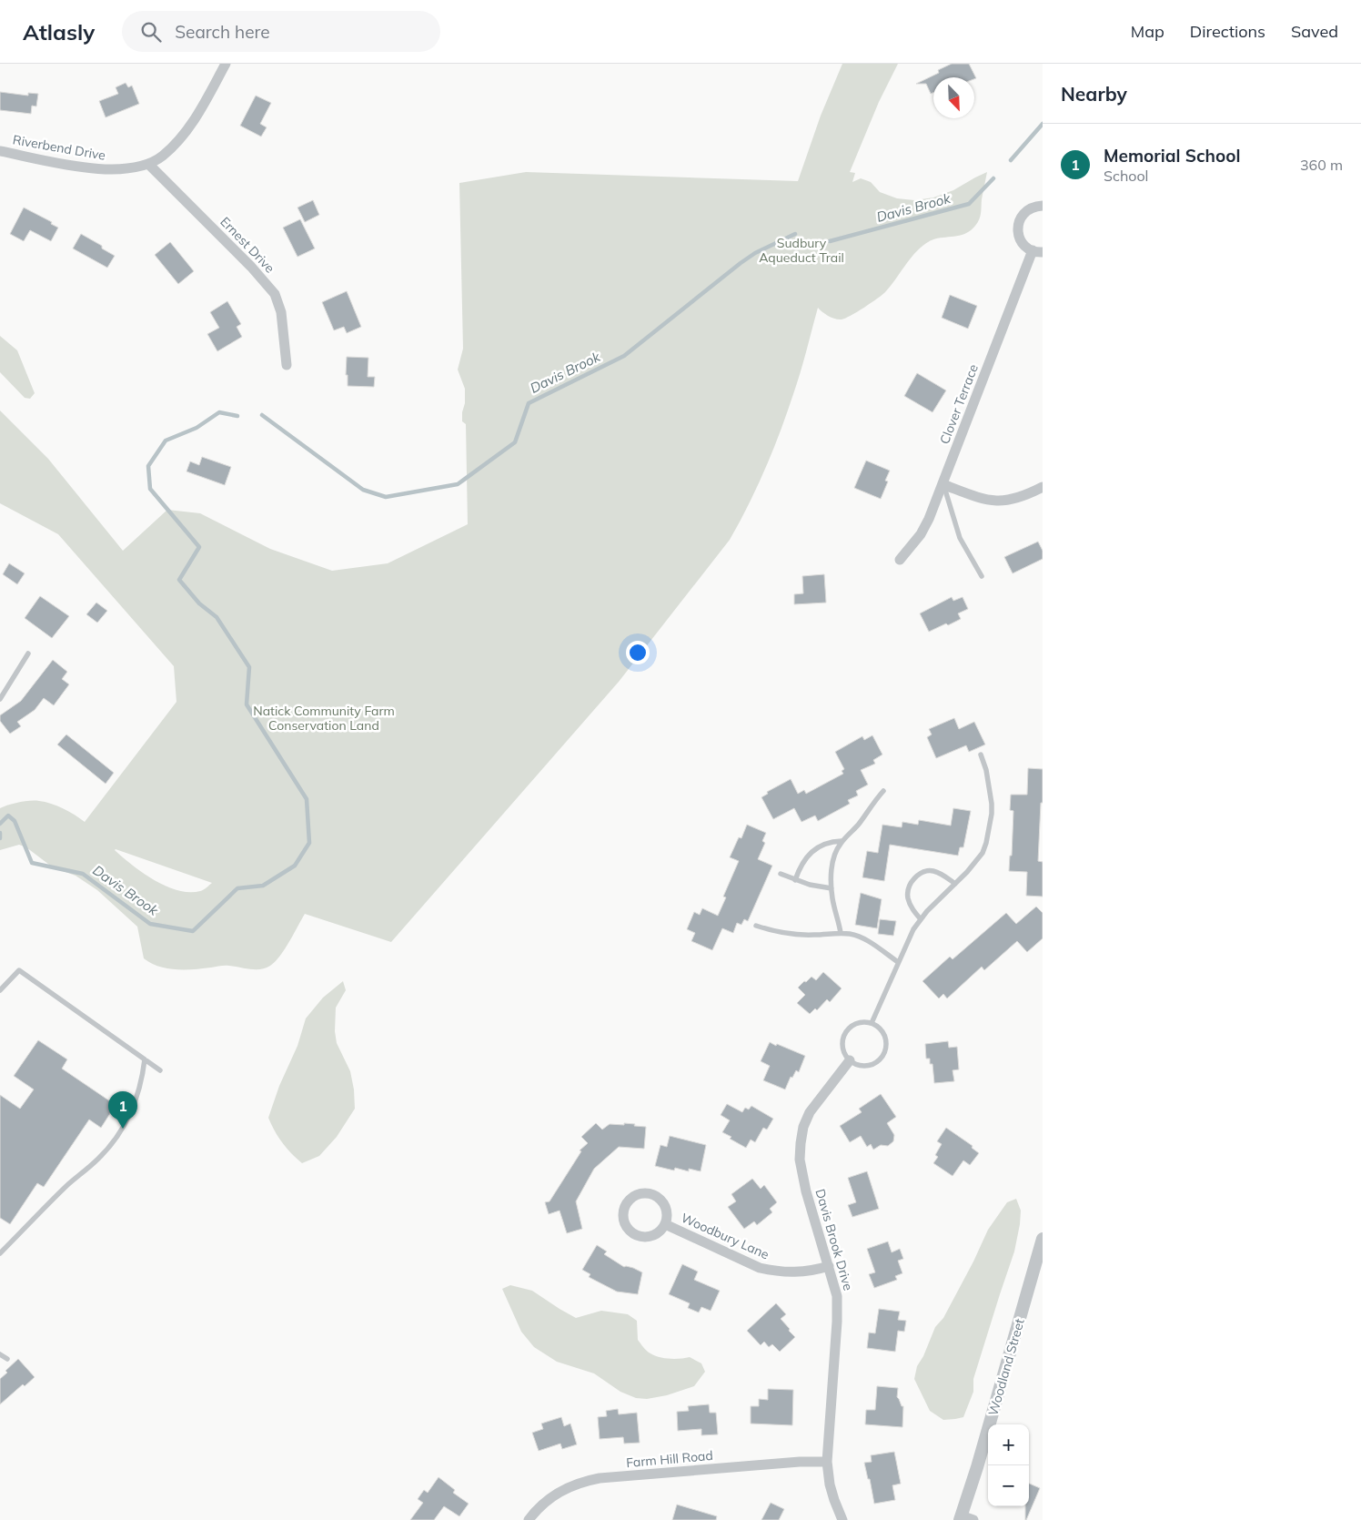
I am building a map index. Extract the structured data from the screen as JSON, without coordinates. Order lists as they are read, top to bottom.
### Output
{
  "streets": {
    "street": [
      "Riverbend Drive",
      "Ernest Drive",
      "Clover Terrace",
      "Woodbury Lane",
      "Davis Brook Drive",
      "Woodland Street",
      "Farm Hill Road"
    ]
  },
  "crossings": [
    ["Riverbend Drive", "Ernest Drive"],
    ["Woodbury Lane", "Davis Brook Drive"],
    ["Davis Brook Drive", "Farm Hill Road"]
  ],
  "water": ["Davis Brook"],
  "parks": ["Sudbury Aqueduct Trail", "Natick Community Farm Conservation Land"],
  "north": "bottom right",
  "page": {
    "header": "Atlasly",
    "search": "Search here",
    "nav": ["Map", "Directions", "Saved"],
    "heading": "Nearby",
    "list": [
      {
        "mark": "1",
        "name": "Memorial School",
        "note": "School",
        "value": "360 m"
      }
    ],
    "pins": "1",
    "map_buttons": ["+", "−"]
  }
}
